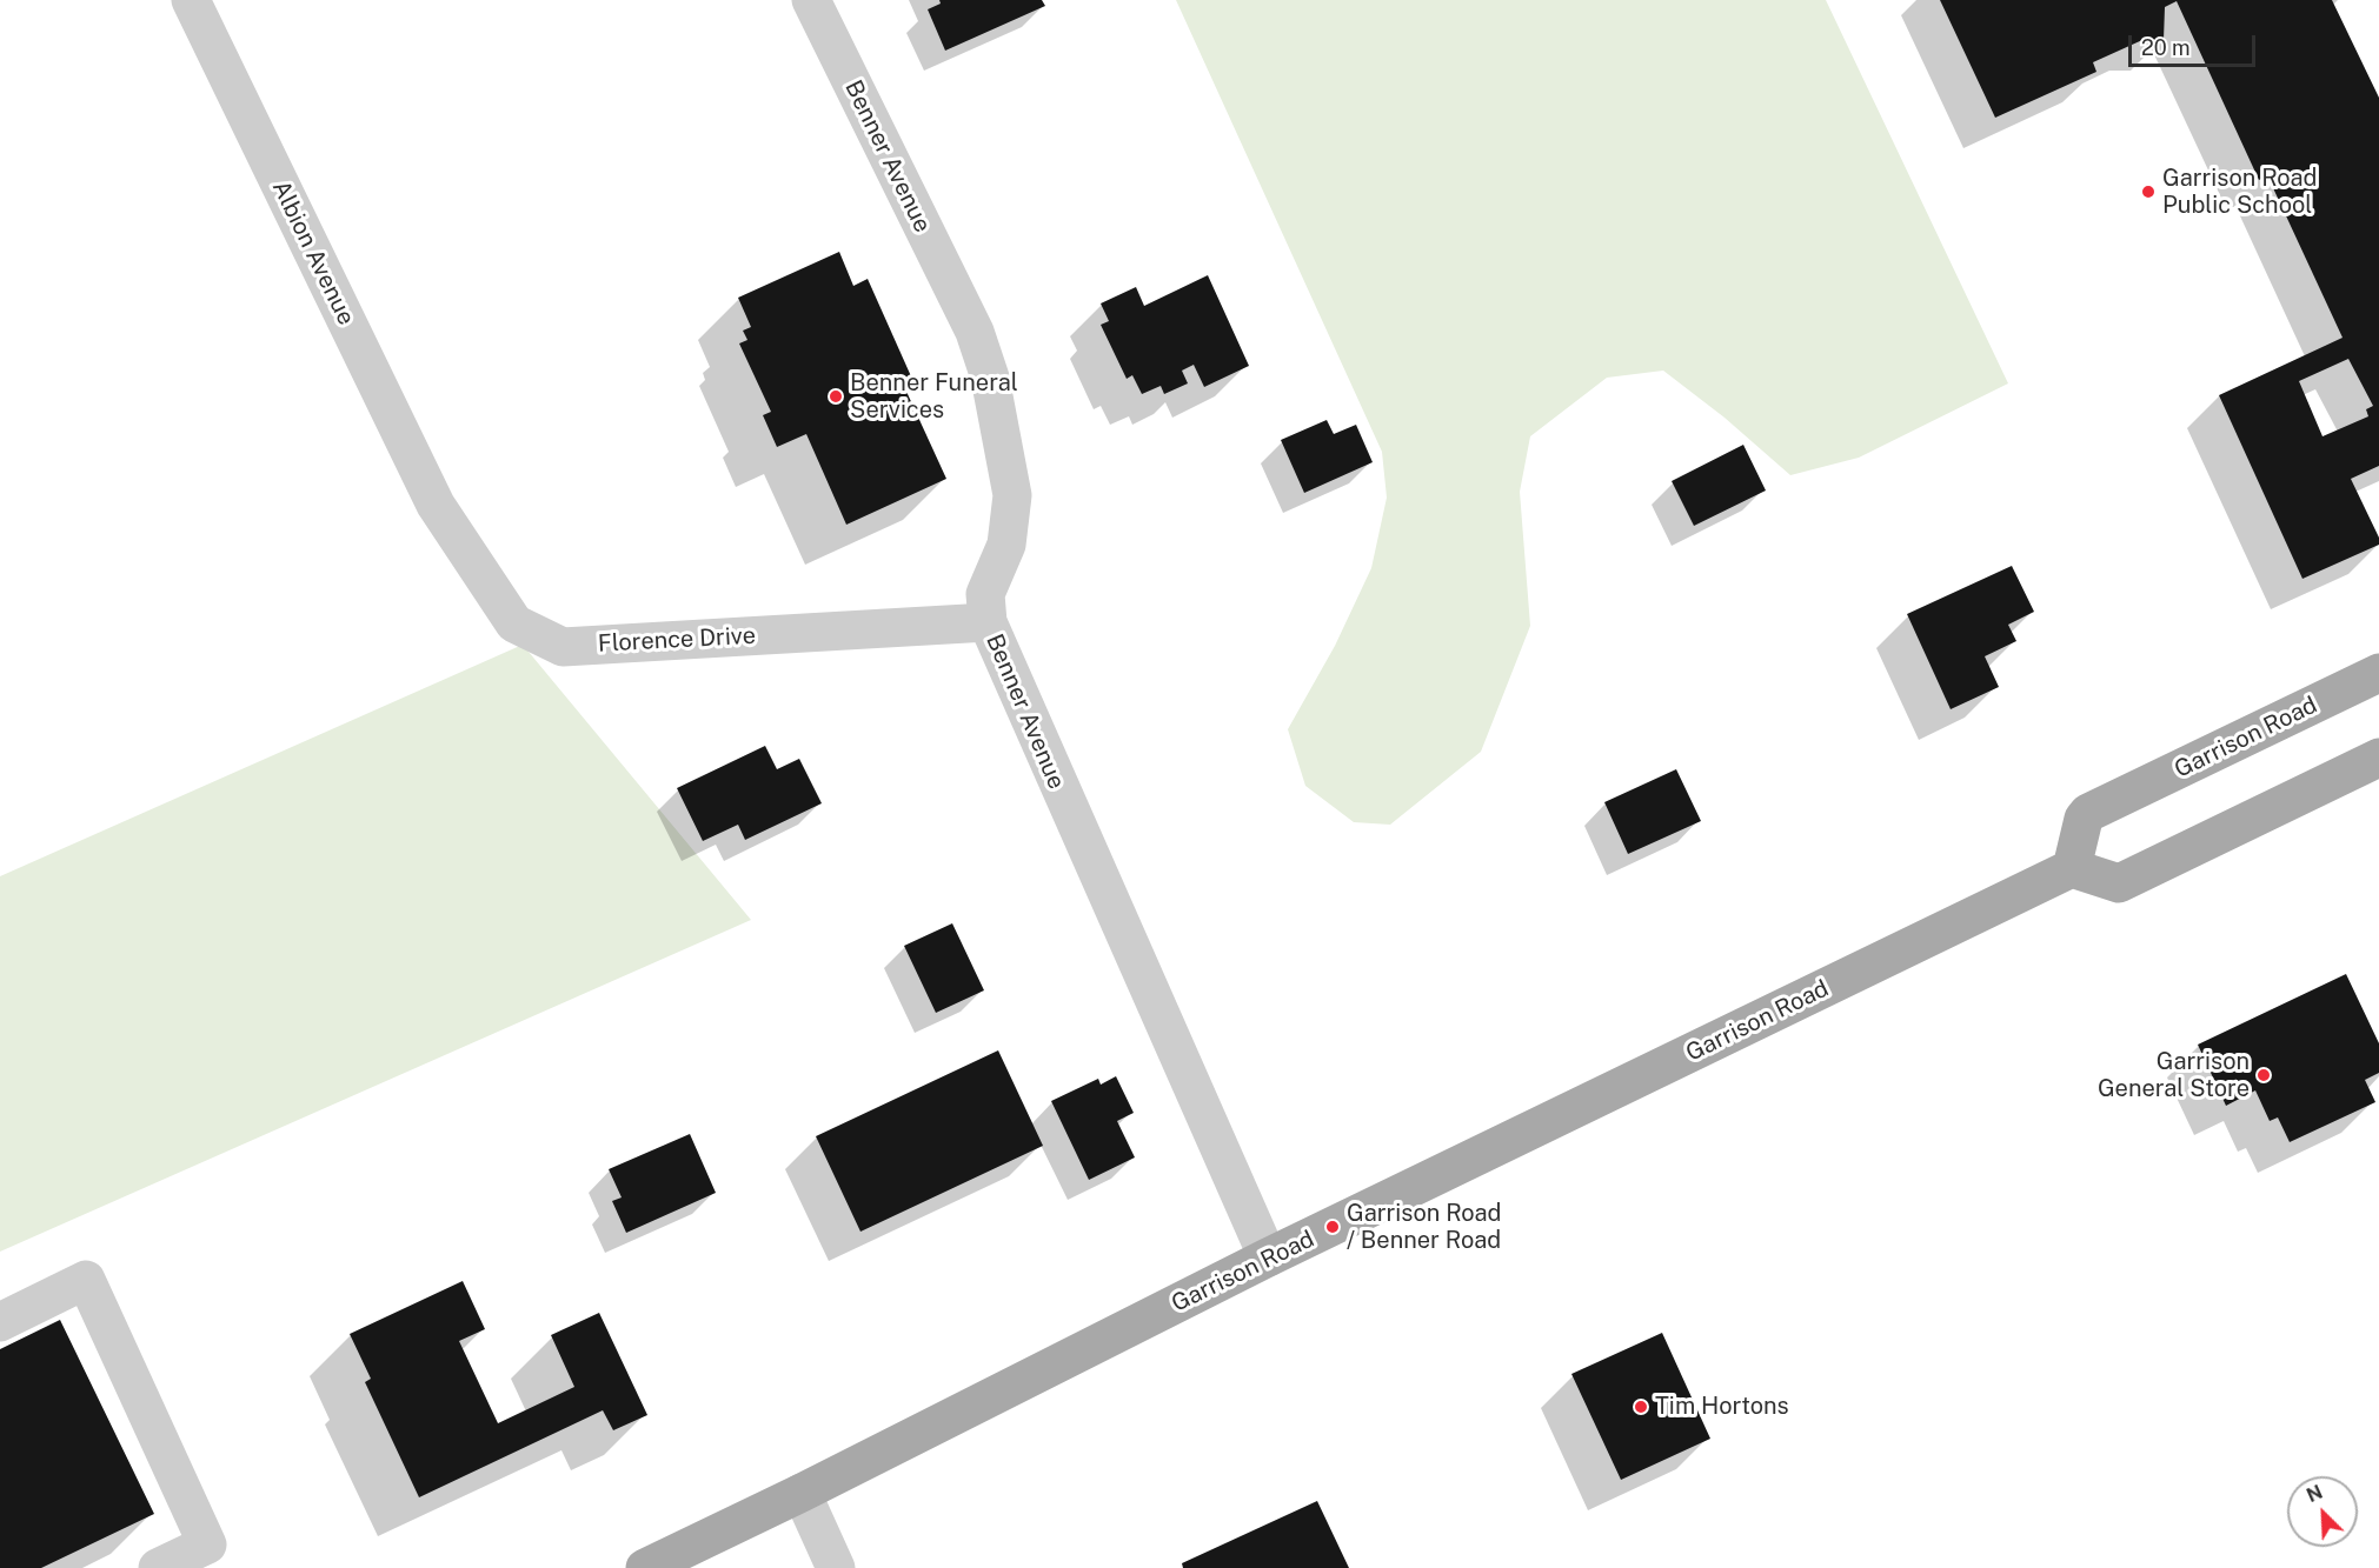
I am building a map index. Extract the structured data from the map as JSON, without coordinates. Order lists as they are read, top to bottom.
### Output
{
  "streets": {
    "main road": ["Garrison Road"],
    "street": ["Benner Avenue", "Albion Avenue", "Florence Drive"]
  },
  "crossings": [
    ["Benner Avenue", "Florence Drive"],
    ["Benner Avenue", "Garrison Road"],
    ["Albion Avenue", "Florence Drive"]
  ],
  "places": [
    "Garrison Road Public School",
    "Benner Funeral Services",
    "Garrison General Store",
    "Garrison Road / Benner Road",
    "Tim Hortons"
  ],
  "scale_bar": "20 m",
  "north": "top left"
}
